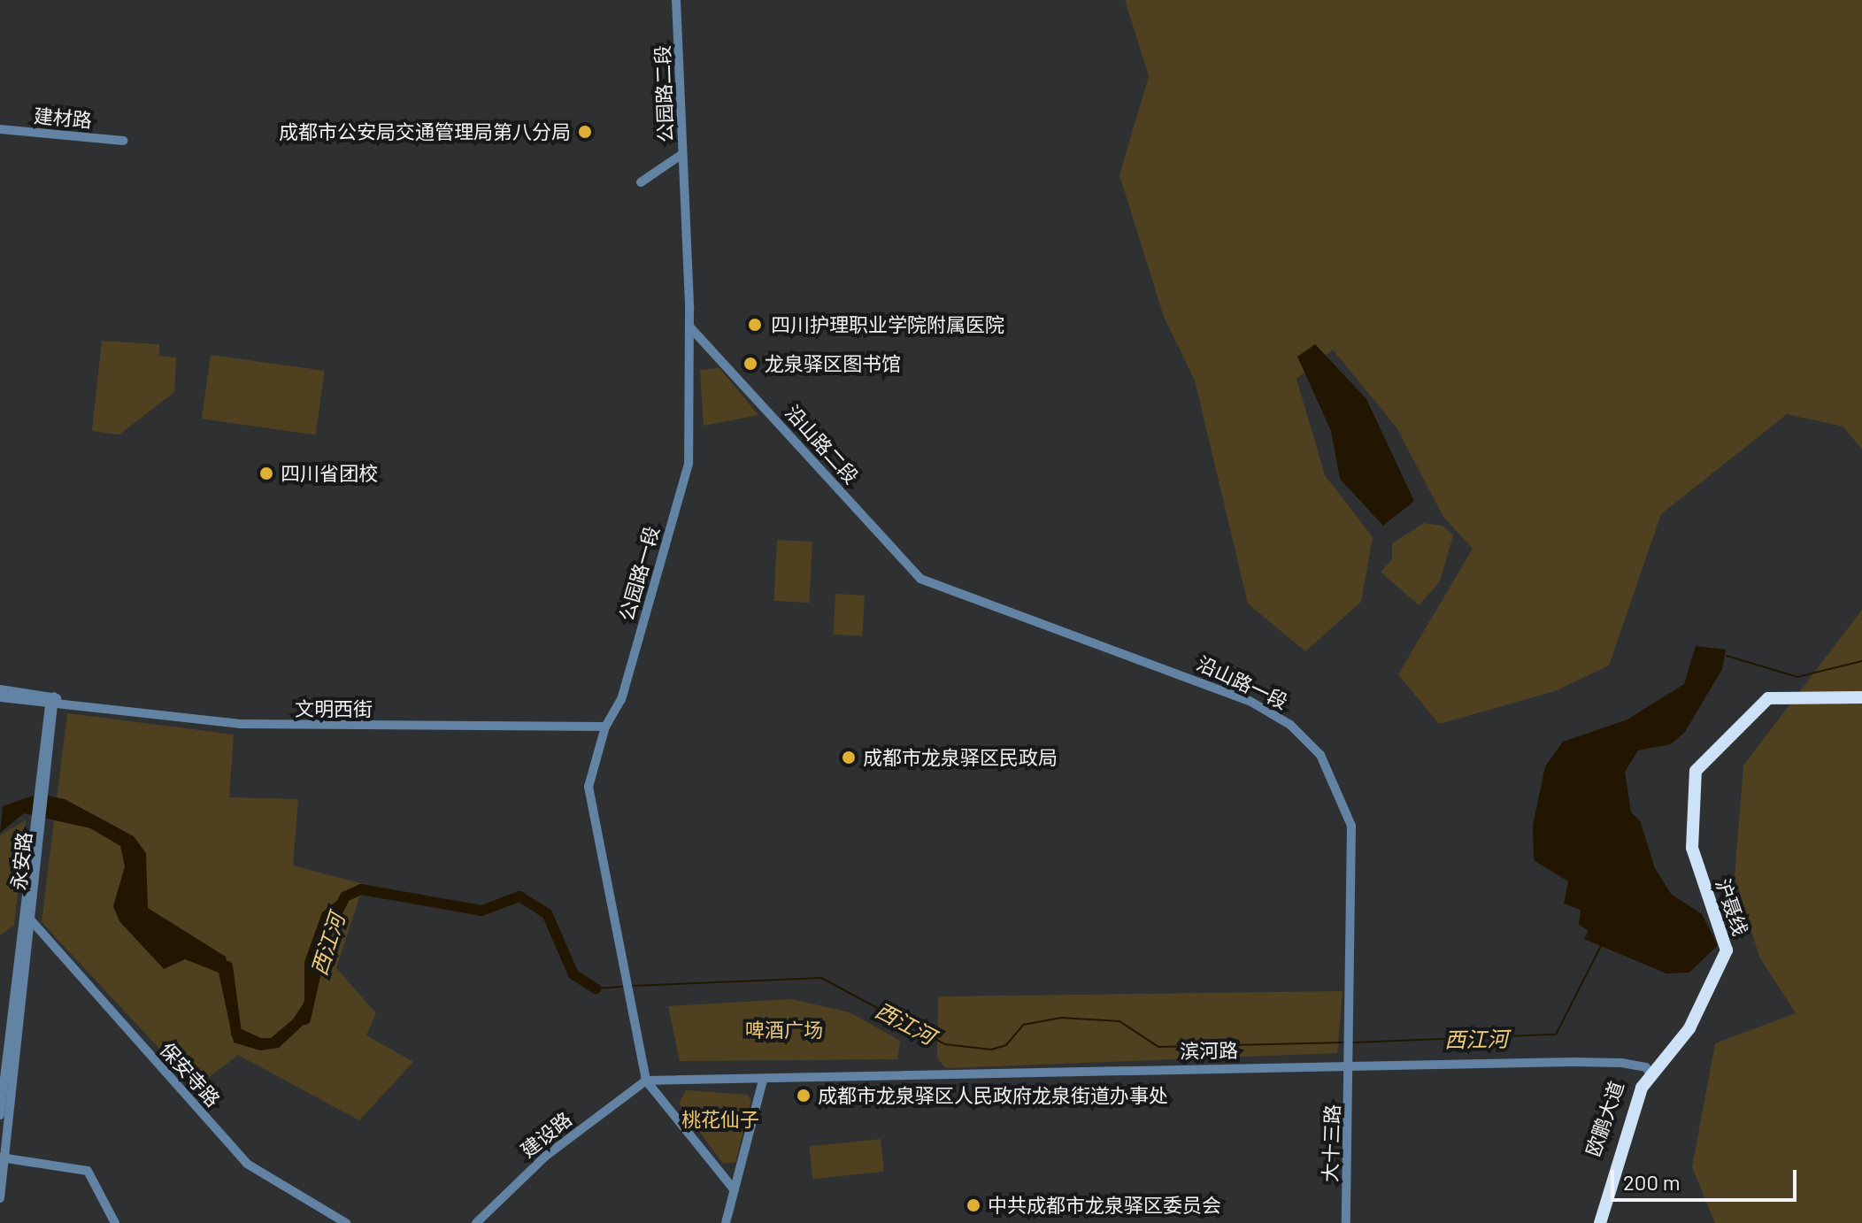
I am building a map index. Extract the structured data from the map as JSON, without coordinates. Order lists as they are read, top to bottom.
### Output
{
  "streets": {
    "highway": ["沪聂线", "欧鹏大道"],
    "street": [
      "公园路二段",
      "建材路",
      "沿山路二段",
      "公园路一段",
      "沿山路一段",
      "文明西街",
      "永安路",
      "滨河路",
      "保安寺路",
      "建设路",
      "大十三路"
    ]
  },
  "crossings": [
    ["公园路二段", "公园路一段"],
    ["沿山路二段", "公园路一段"],
    ["沿山路二段", "沿山路一段"],
    ["公园路一段", "文明西街"],
    ["公园路一段", "滨河路"],
    ["公园路一段", "建设路"],
    ["沿山路一段", "滨河路"],
    ["沿山路一段", "大十三路"],
    ["文明西街", "永安路"],
    ["永安路", "保安寺路"],
    ["沪聂线", "滨河路"],
    ["沪聂线", "欧鹏大道"],
    ["滨河路", "欧鹏大道"],
    ["滨河路", "建设路"],
    ["滨河路", "大十三路"]
  ],
  "water": ["西江河"],
  "parks": ["啤酒广场", "桃花仙子"],
  "places": [
    "成都市公安局交通管理局第八分局",
    "四川护理职业学院附属医院",
    "龙泉驿区图书馆",
    "四川省团校",
    "成都市龙泉驿区民政局",
    "成都市龙泉驿区人民政府龙泉街道办事处",
    "中共成都市龙泉驿区委员会"
  ],
  "scale_bar": "200 m"
}
